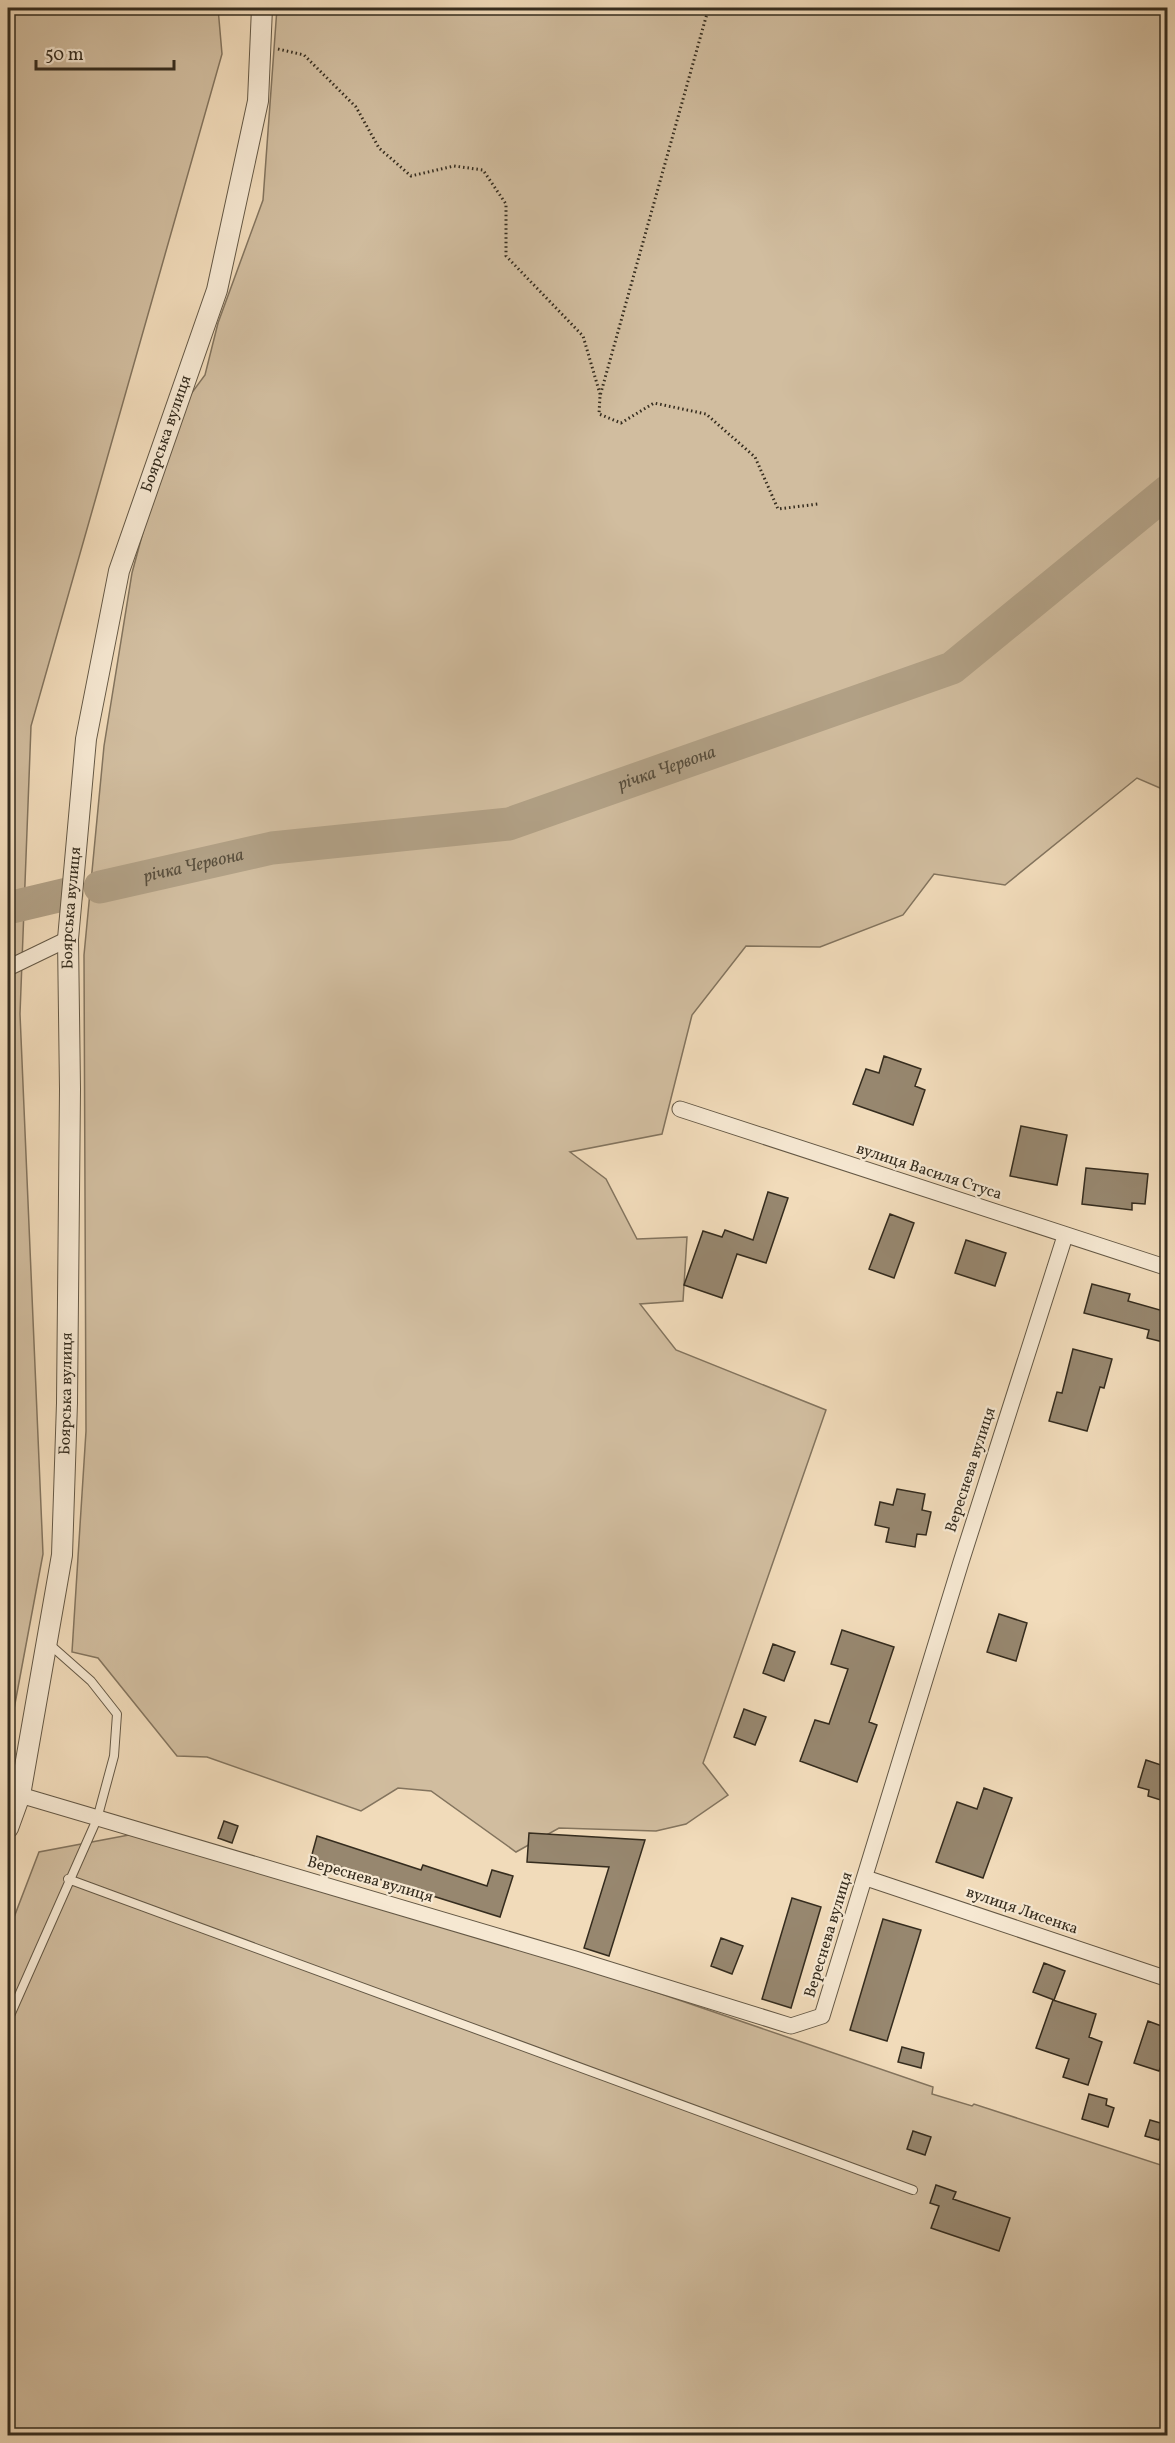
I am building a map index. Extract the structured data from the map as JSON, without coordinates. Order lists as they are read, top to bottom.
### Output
{
  "streets": {
    "street": [
      "Боярська вулиця",
      "вулиця Василя Стуса",
      "Вереснева вулиця",
      "вулиця Лисенка"
    ]
  },
  "crossings": [
    ["Боярська вулиця", "Вереснева вулиця"],
    ["вулиця Василя Стуса", "Вереснева вулиця"],
    ["Вереснева вулиця", "вулиця Лисенка"]
  ],
  "water": ["річка Червона"],
  "scale_bar": "50 m"
}
